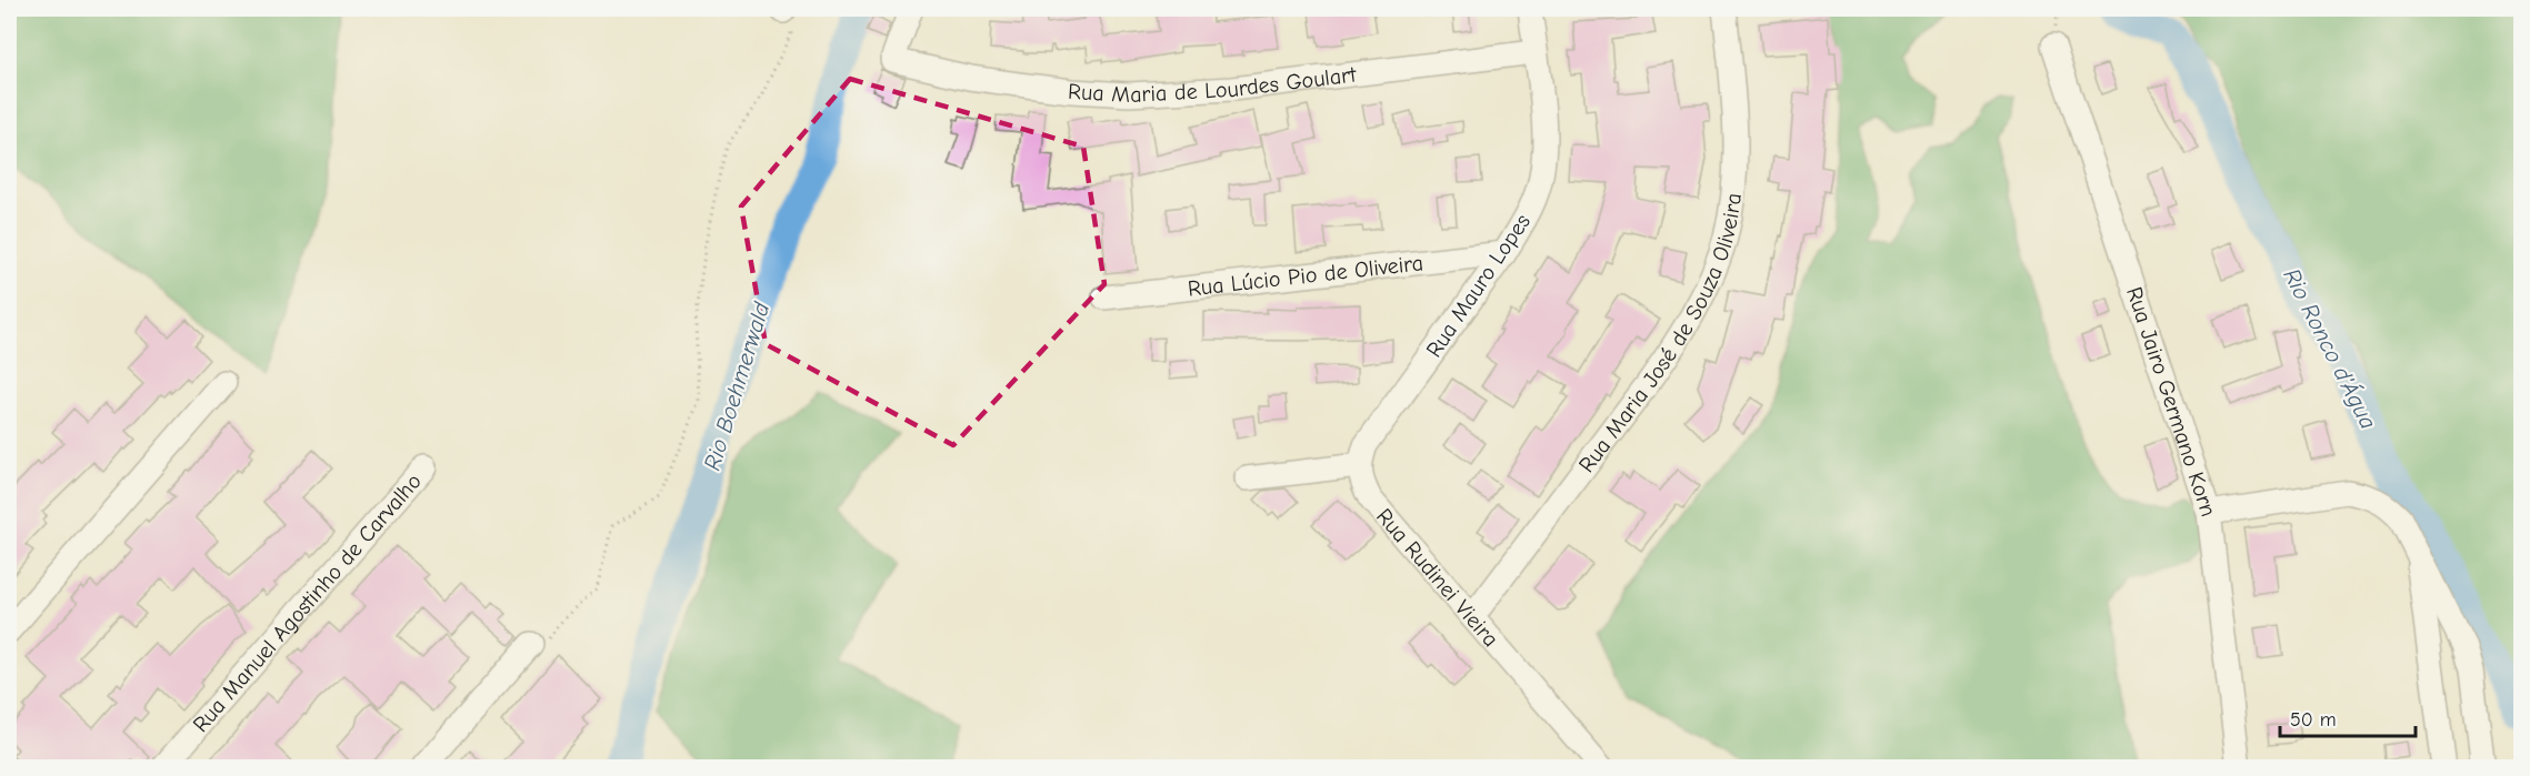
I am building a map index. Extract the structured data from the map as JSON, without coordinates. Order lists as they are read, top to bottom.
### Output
{
  "streets": {
    "street": [
      "Rua Maria de Lourdes Goulart",
      "Rua Lúcio Pio de Oliveira",
      "Rua Mauro Lopes",
      "Rua Maria José de Souza Oliveira",
      "Rua Jairo Germano Korn",
      "Rua Rudinei Vieira",
      "Rua Manuel Agostinho de Carvalho"
    ]
  },
  "crossings": [
    ["Rua Maria de Lourdes Goulart", "Rua Mauro Lopes"],
    ["Rua Lúcio Pio de Oliveira", "Rua Mauro Lopes"],
    ["Rua Mauro Lopes", "Rua Rudinei Vieira"],
    ["Rua Maria José de Souza Oliveira", "Rua Rudinei Vieira"]
  ],
  "water": ["Rio Ronco d'Água", "Rio Boehmerwald"],
  "scale_bar": "50 m"
}
